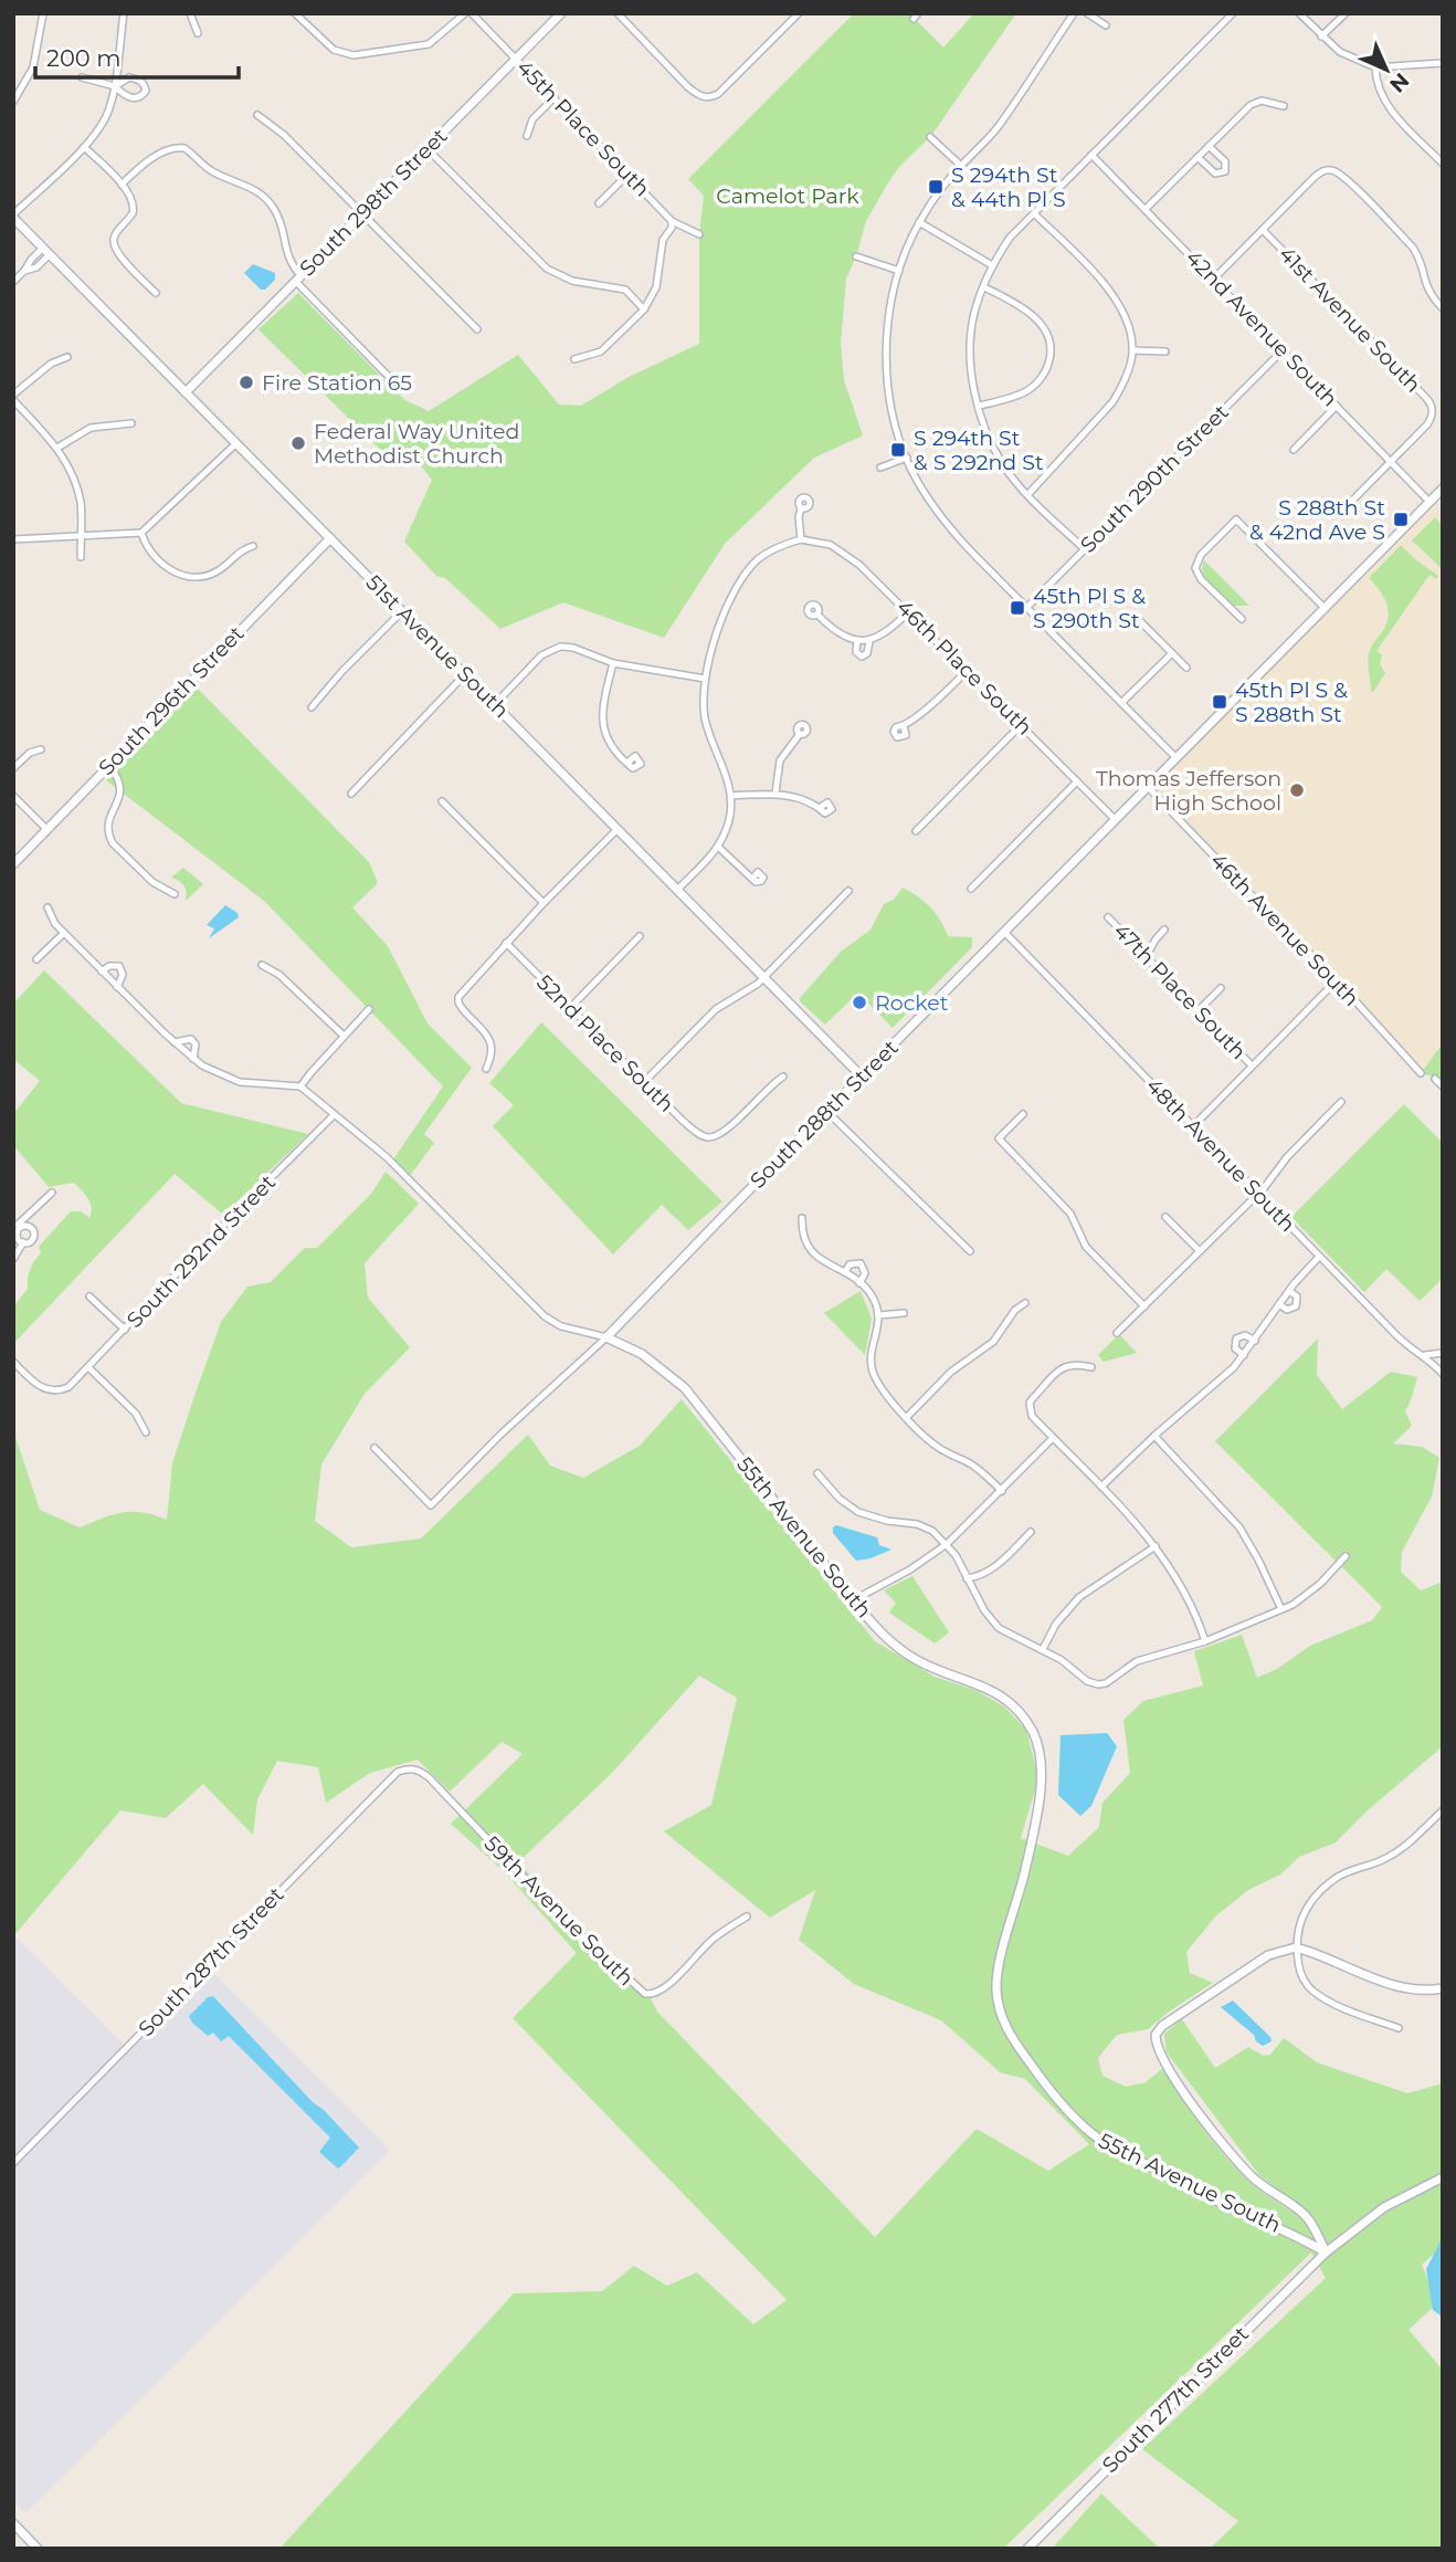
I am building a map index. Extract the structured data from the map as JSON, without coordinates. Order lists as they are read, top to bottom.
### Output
{
  "streets": {
    "street": [
      "45th Place South",
      "South 298th Street",
      "41st Avenue South",
      "42nd Avenue South",
      "South 290th Street",
      "51st Avenue South",
      "46th Place South",
      "South 296th Street",
      "46th Avenue South",
      "47th Place South",
      "52nd Place South",
      "South 288th Street",
      "48th Avenue South",
      "South 292nd Street",
      "55th Avenue South",
      "59th Avenue South",
      "South 287th Street",
      "South 277th Street"
    ]
  },
  "crossings": [
    ["45th Place South", "South 298th Street"],
    ["South 298th Street", "51st Avenue South"],
    ["41st Avenue South", "42nd Avenue South"],
    ["42nd Avenue South", "South 290th Street"],
    ["42nd Avenue South", "South 288th Street"],
    ["51st Avenue South", "South 296th Street"],
    ["51st Avenue South", "South 288th Street"],
    ["46th Place South", "South 288th Street"],
    ["46th Avenue South", "South 288th Street"],
    ["South 288th Street", "48th Avenue South"],
    ["South 288th Street", "55th Avenue South"],
    ["South 292nd Street", "55th Avenue South"],
    ["55th Avenue South", "South 277th Street"],
    ["59th Avenue South", "South 287th Street"]
  ],
  "parks": ["Camelot Park"],
  "places": {
    "transit": [
      "S 294th St & 44th Pl S",
      "S 294th St & S 292nd St",
      "S 288th St & 42nd Ave S",
      "45th Pl S & S 290th St",
      "45th Pl S & S 288th St"
    ],
    "other": [
      "Fire Station 65",
      "Federal Way United Methodist Church",
      "Thomas Jefferson High School",
      "Rocket"
    ]
  },
  "scale_bar": "200 m",
  "north": "bottom right"
}
